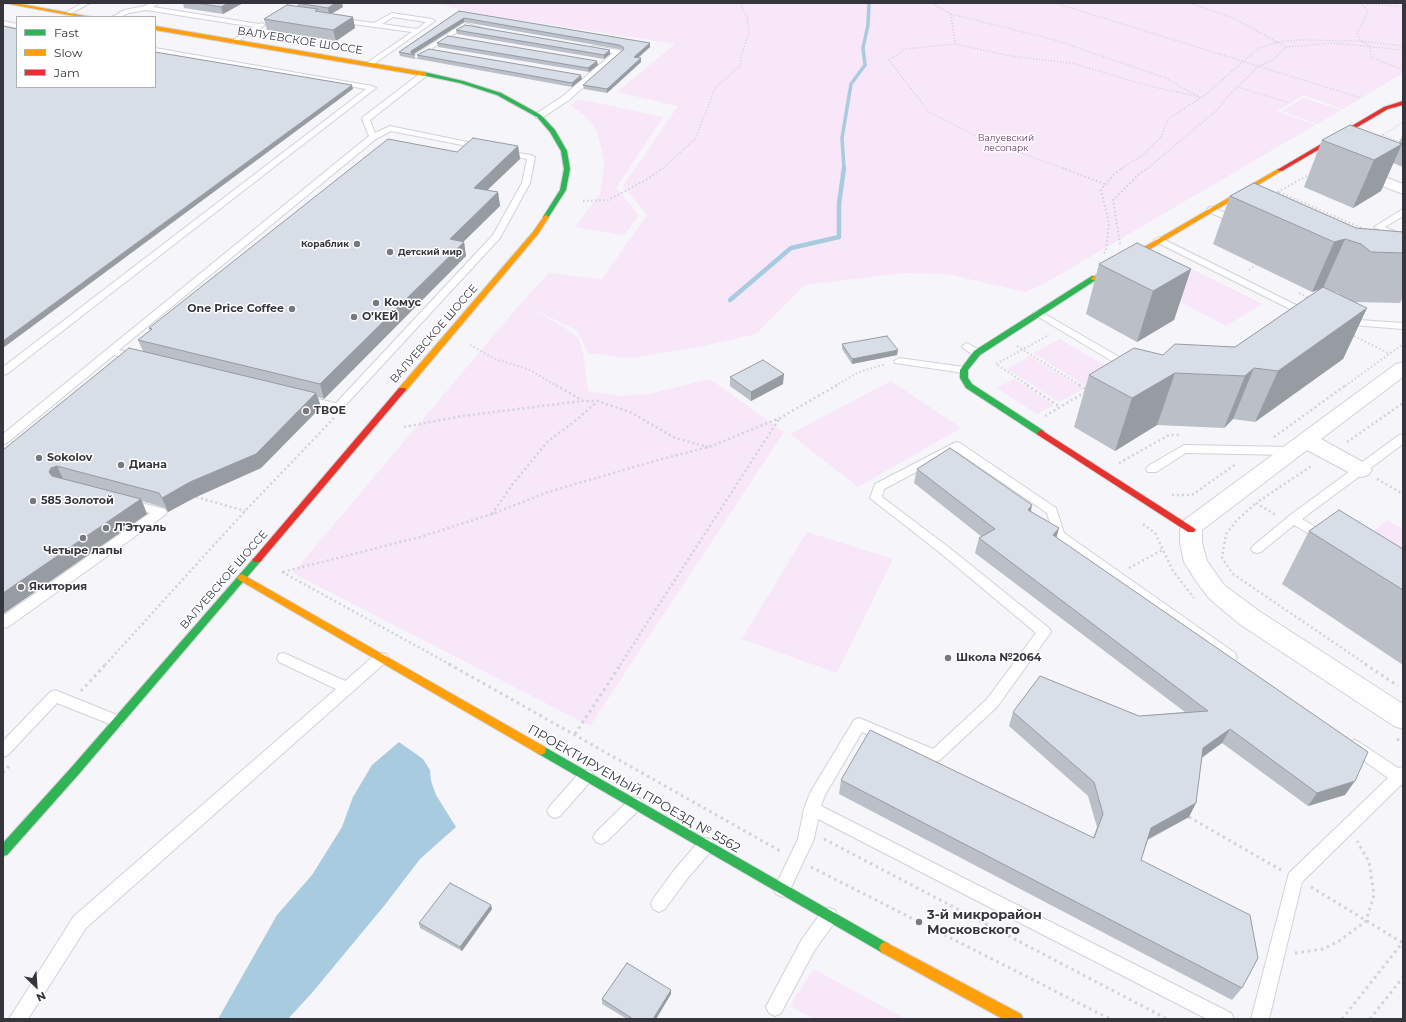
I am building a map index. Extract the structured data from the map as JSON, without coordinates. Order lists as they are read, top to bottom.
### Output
{
  "streets": {
    "main road": ["ВАЛУЕВСКОЕ ШОССЕ", "ПРОЕКТИРУЕМЫЙ ПРОЕЗД № 5562"]
  },
  "crossings": [
    ["ВАЛУЕВСКОЕ ШОССЕ", "ПРОЕКТИРУЕМЫЙ ПРОЕЗД № 5562"]
  ],
  "parks": ["Валуевский лесопарк"],
  "places": [
    "Кораблик",
    "Детский мир",
    "Комус",
    "One Price Coffee",
    "О’КЕЙ",
    "ТВОЕ",
    "Sokolov",
    "Диана",
    "585 Золотой",
    "Л'Этуаль",
    "Четыре лапы",
    "Якитория",
    "Школа №2064",
    "3-й микрорайон Московского"
  ],
  "legend": ["Fast", "Slow", "Jam"],
  "north": "bottom right"
}
